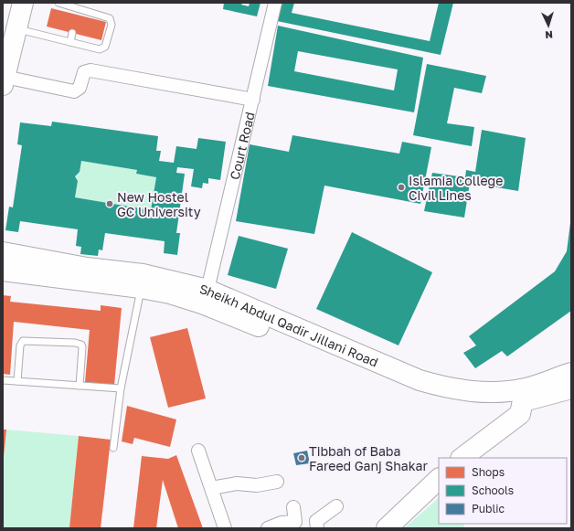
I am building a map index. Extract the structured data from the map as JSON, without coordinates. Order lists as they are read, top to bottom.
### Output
{
  "streets": {
    "main road": ["Sheikh Abdul Qadir Jillani Road"],
    "street": ["Court Road"]
  },
  "crossings": [
    ["Court Road", "Sheikh Abdul Qadir Jillani Road"]
  ],
  "places": ["Islamia College Civil Lines", "New Hostel GC University", "Tibbah of Baba Fareed Ganj Shakar"],
  "legend": ["Shops", "Schools", "Public"],
  "north": "bottom"
}
